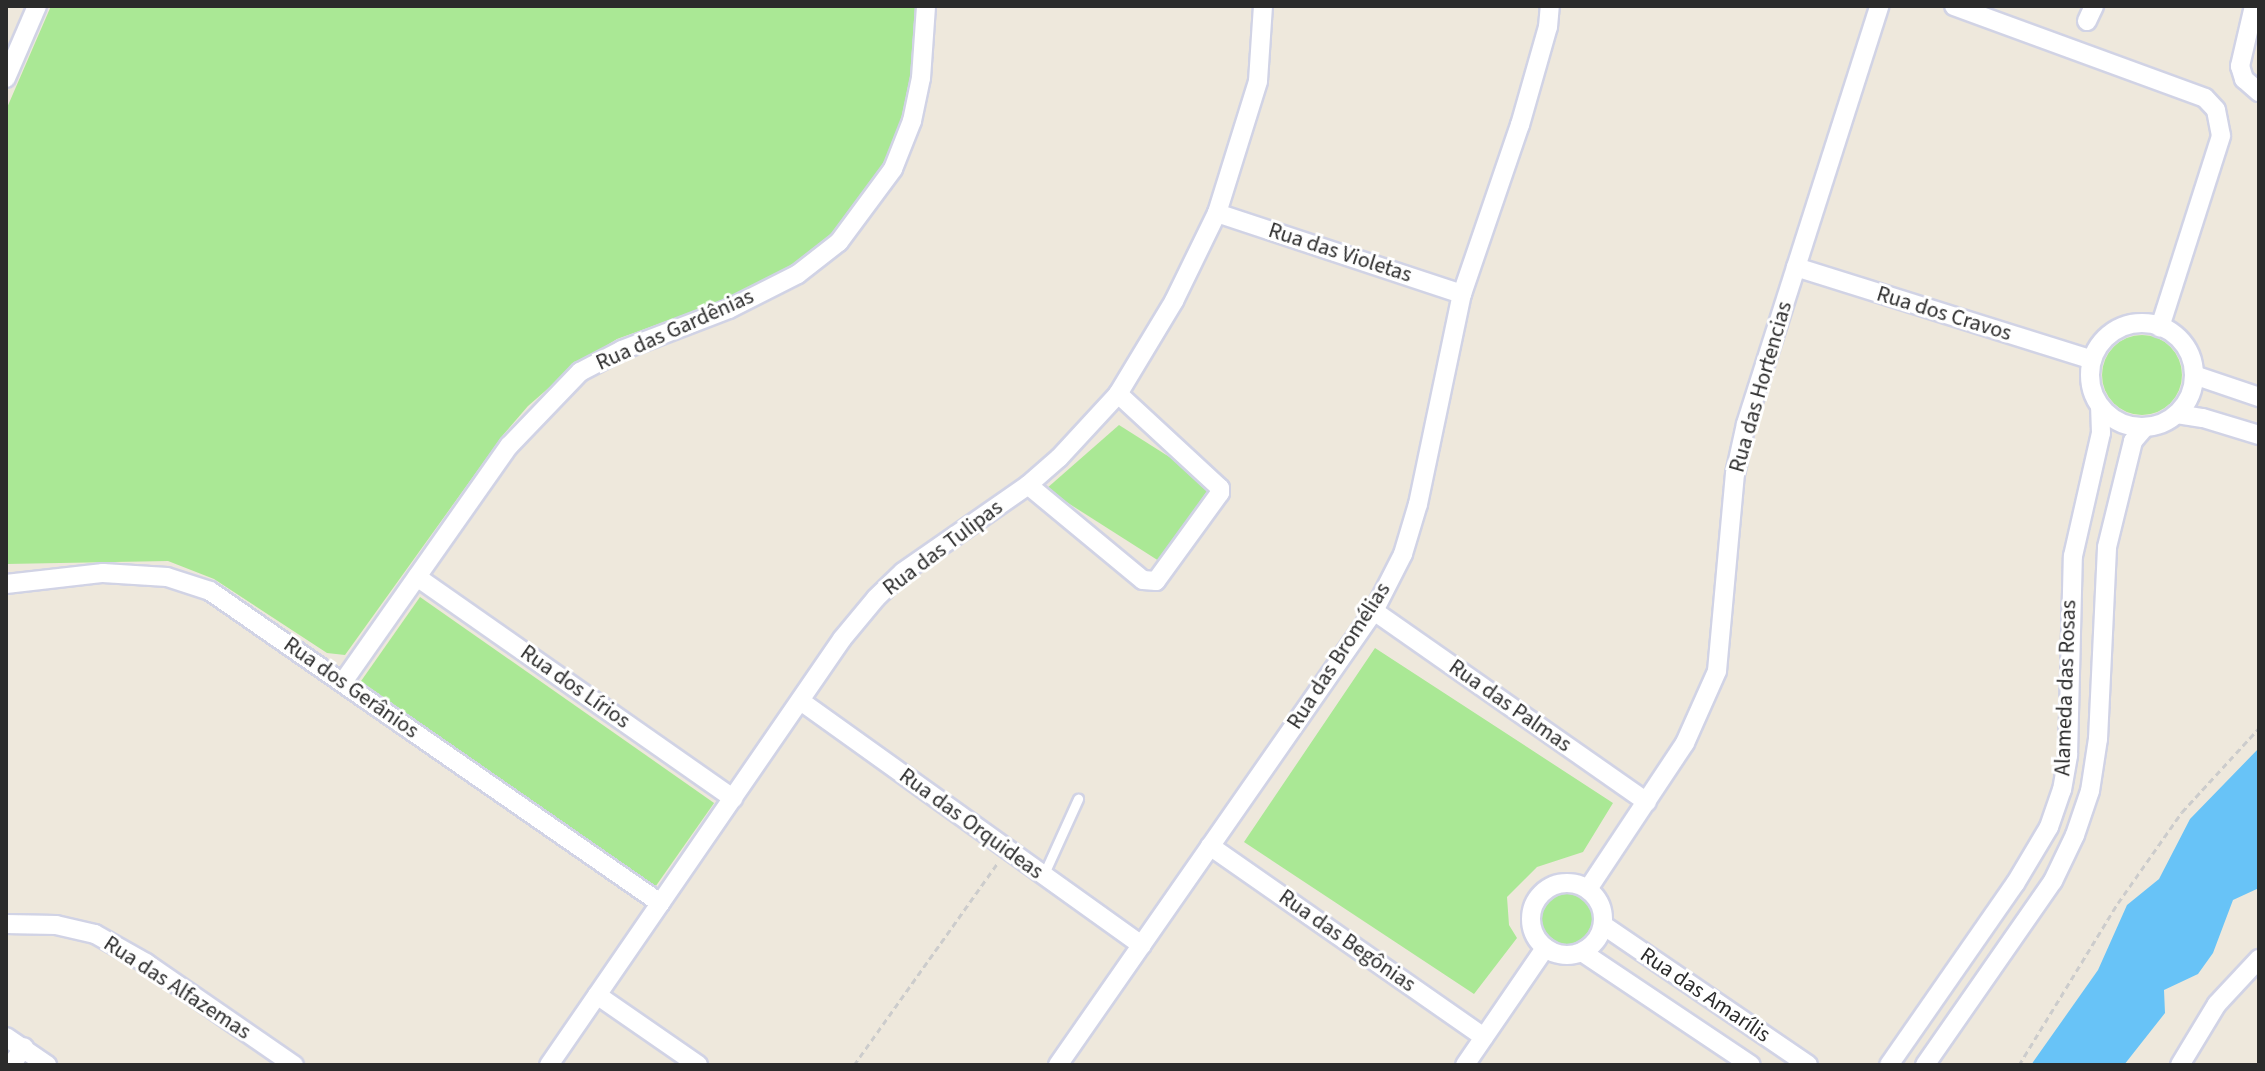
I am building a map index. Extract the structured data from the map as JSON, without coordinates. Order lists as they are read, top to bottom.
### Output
{
  "streets": {
    "street": [
      "Rua das Violetas",
      "Rua dos Cravos",
      "Rua das Gardênias",
      "Rua das Hortencias",
      "Rua das Tulipas",
      "Rua das Bromélias",
      "Rua dos Lírios",
      "Rua dos Gerânios",
      "Alameda das Rosas",
      "Rua das Palmas",
      "Rua das Orquideas",
      "Rua das Begônias",
      "Rua das Alfazemas",
      "Rua das Amarílis"
    ]
  },
  "crossings": [
    ["Rua das Violetas", "Rua das Tulipas"],
    ["Rua das Violetas", "Rua das Bromélias"],
    ["Rua dos Cravos", "Rua das Hortencias"],
    ["Rua dos Cravos", "Alameda das Rosas"],
    ["Rua das Gardênias", "Rua dos Lírios"],
    ["Rua das Gardênias", "Rua dos Gerânios"],
    ["Rua das Hortencias", "Rua das Palmas"],
    ["Rua das Hortencias", "Rua das Amarílis"],
    ["Rua das Tulipas", "Rua dos Lírios"],
    ["Rua das Tulipas", "Rua dos Gerânios"],
    ["Rua das Tulipas", "Rua das Orquideas"],
    ["Rua das Bromélias", "Rua das Palmas"],
    ["Rua das Bromélias", "Rua das Orquideas"],
    ["Rua das Bromélias", "Rua das Begônias"]
  ]
}
